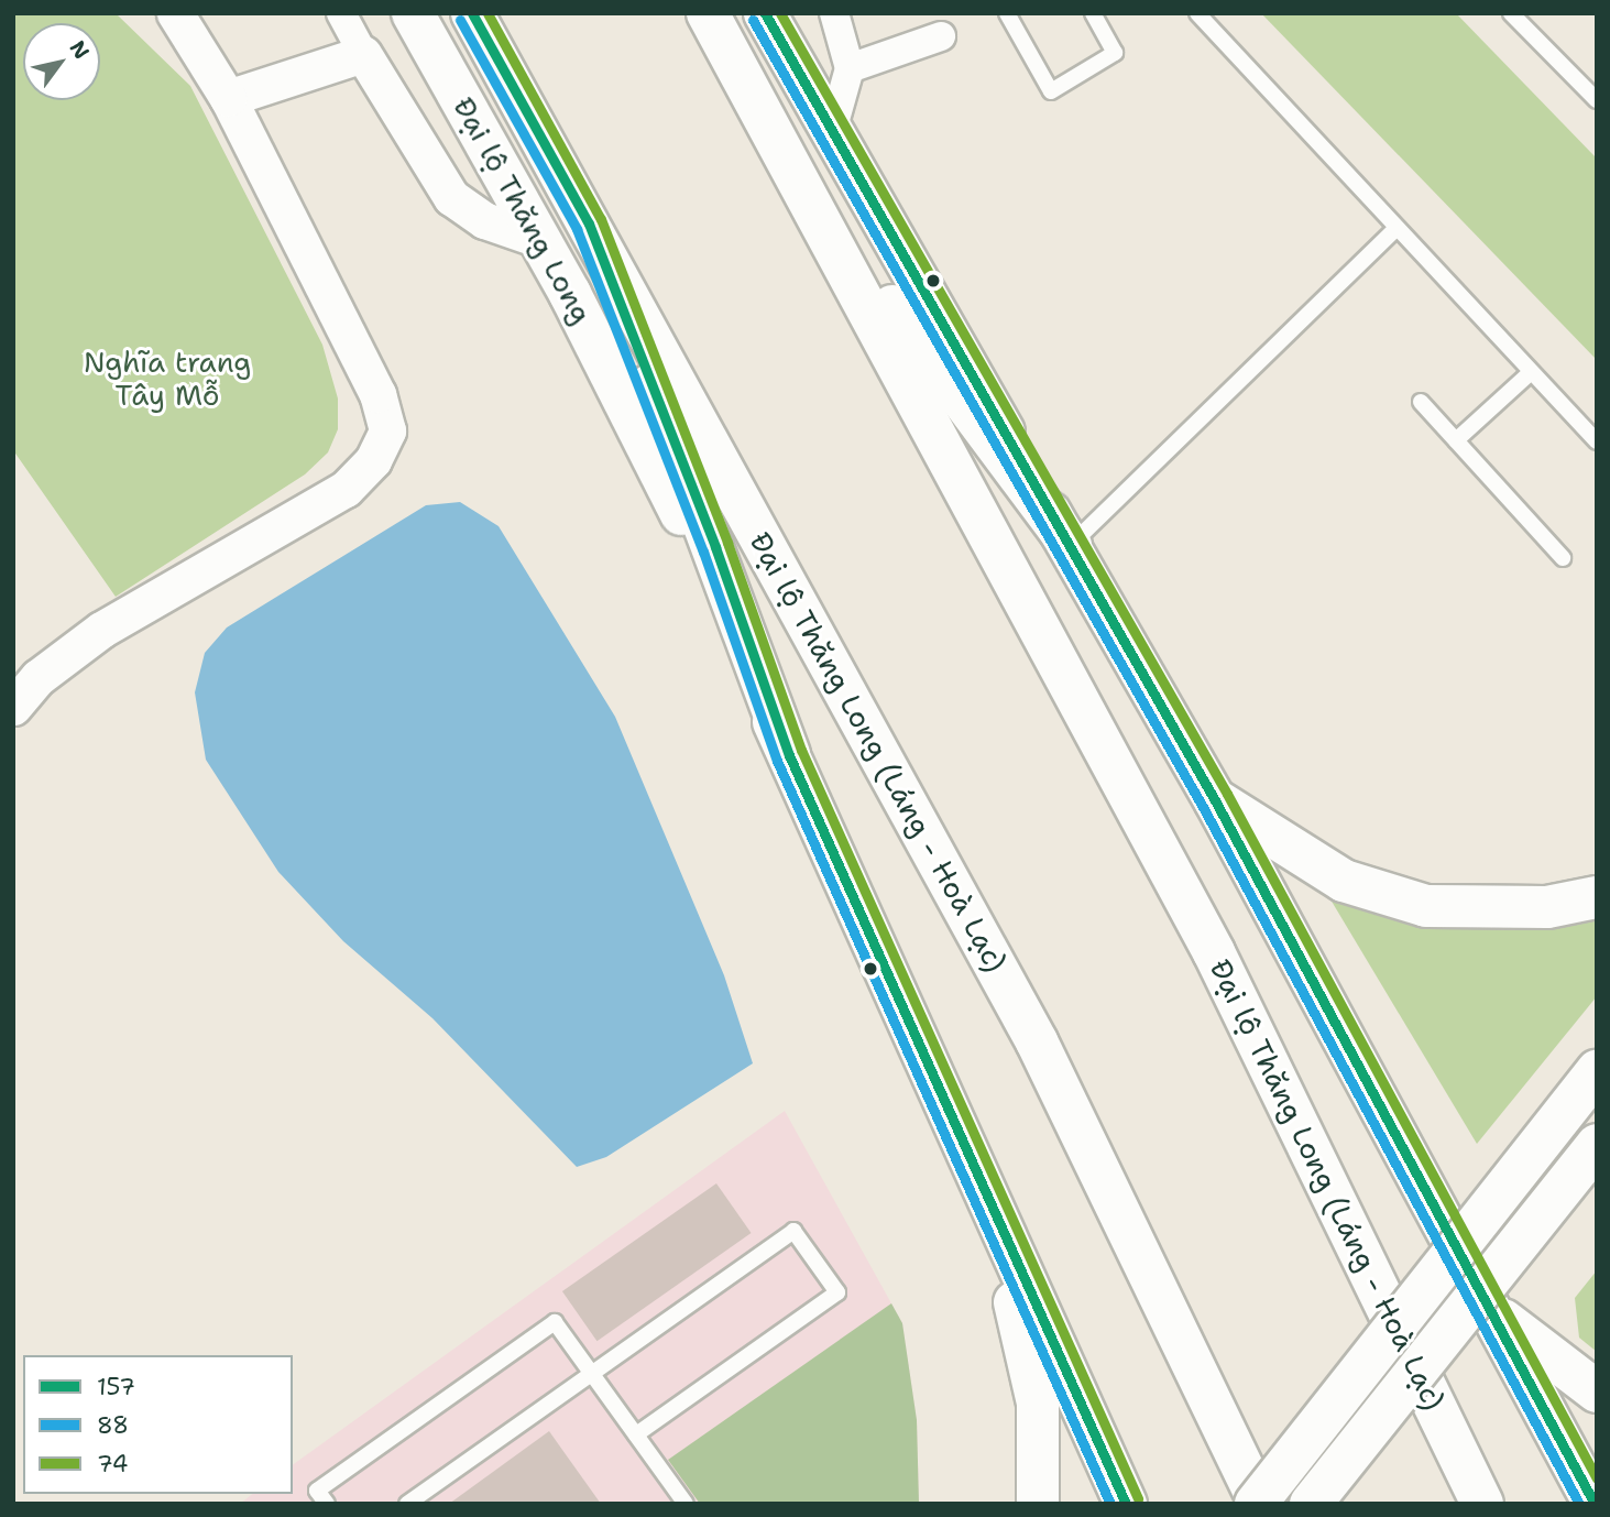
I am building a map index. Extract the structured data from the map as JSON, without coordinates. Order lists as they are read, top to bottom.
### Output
{
  "streets": {
    "main road": ["Đại lộ Thăng Long", "Đại lộ Thăng Long (Láng - Hoà Lạc)"]
  },
  "parks": ["Nghĩa trang Tây Mỗ"],
  "lines": ["transit line 157", "transit line 74", "transit line 88"],
  "legend": ["157", "88", "74"],
  "north": "top right"
}
